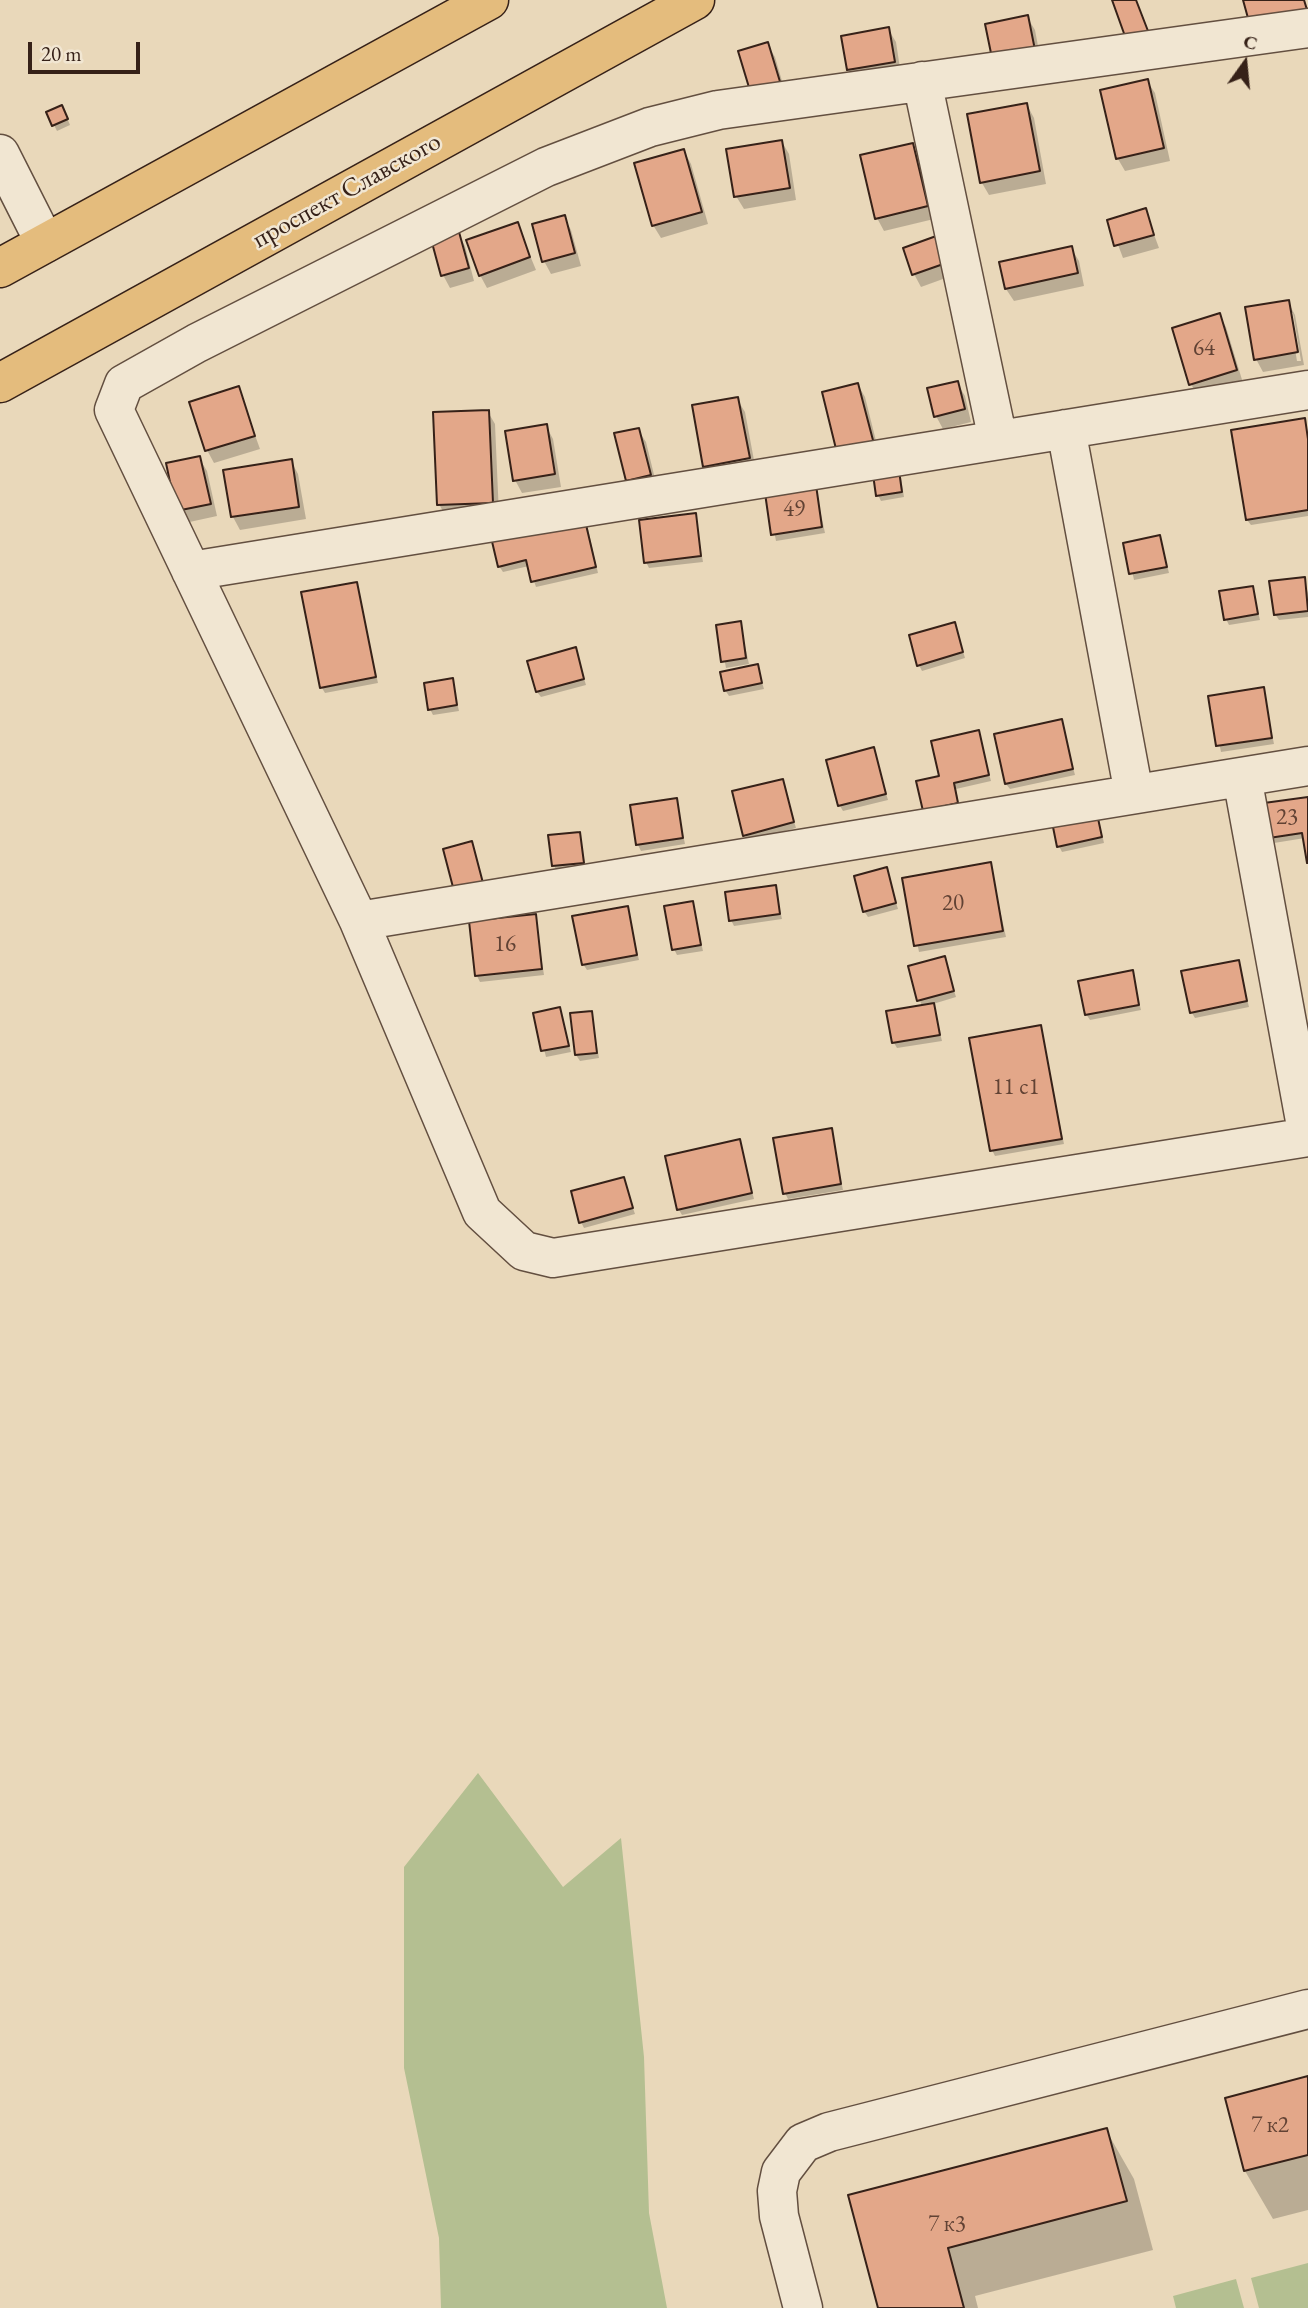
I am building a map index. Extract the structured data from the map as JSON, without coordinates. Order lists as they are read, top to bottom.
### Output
{
  "streets": {
    "main road": ["проспект Славского"]
  },
  "house_numbers": [
    "64",
    "49",
    "23",
    "20",
    "16",
    "11 с1",
    "7 к2",
    "7 к3"
  ],
  "scale_bar": "20 m",
  "north": "top"
}
